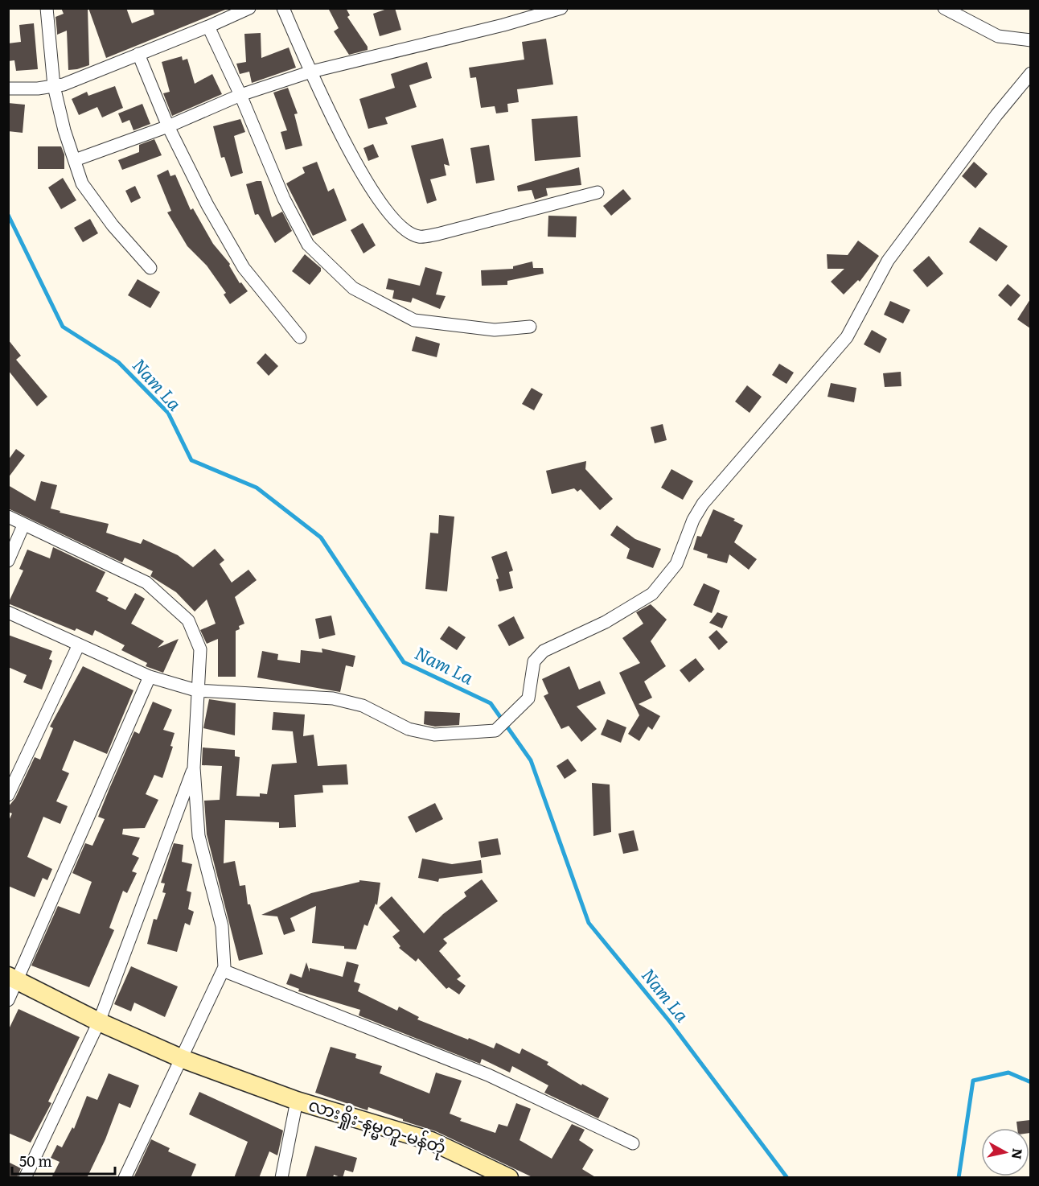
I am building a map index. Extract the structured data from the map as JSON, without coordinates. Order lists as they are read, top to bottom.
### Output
{
  "streets": {
    "main road": ["လားရှိုး-နမ္မတူ-မန်တုံ"]
  },
  "water": ["Nam La"],
  "scale_bar": "50 m",
  "north": "right"
}
